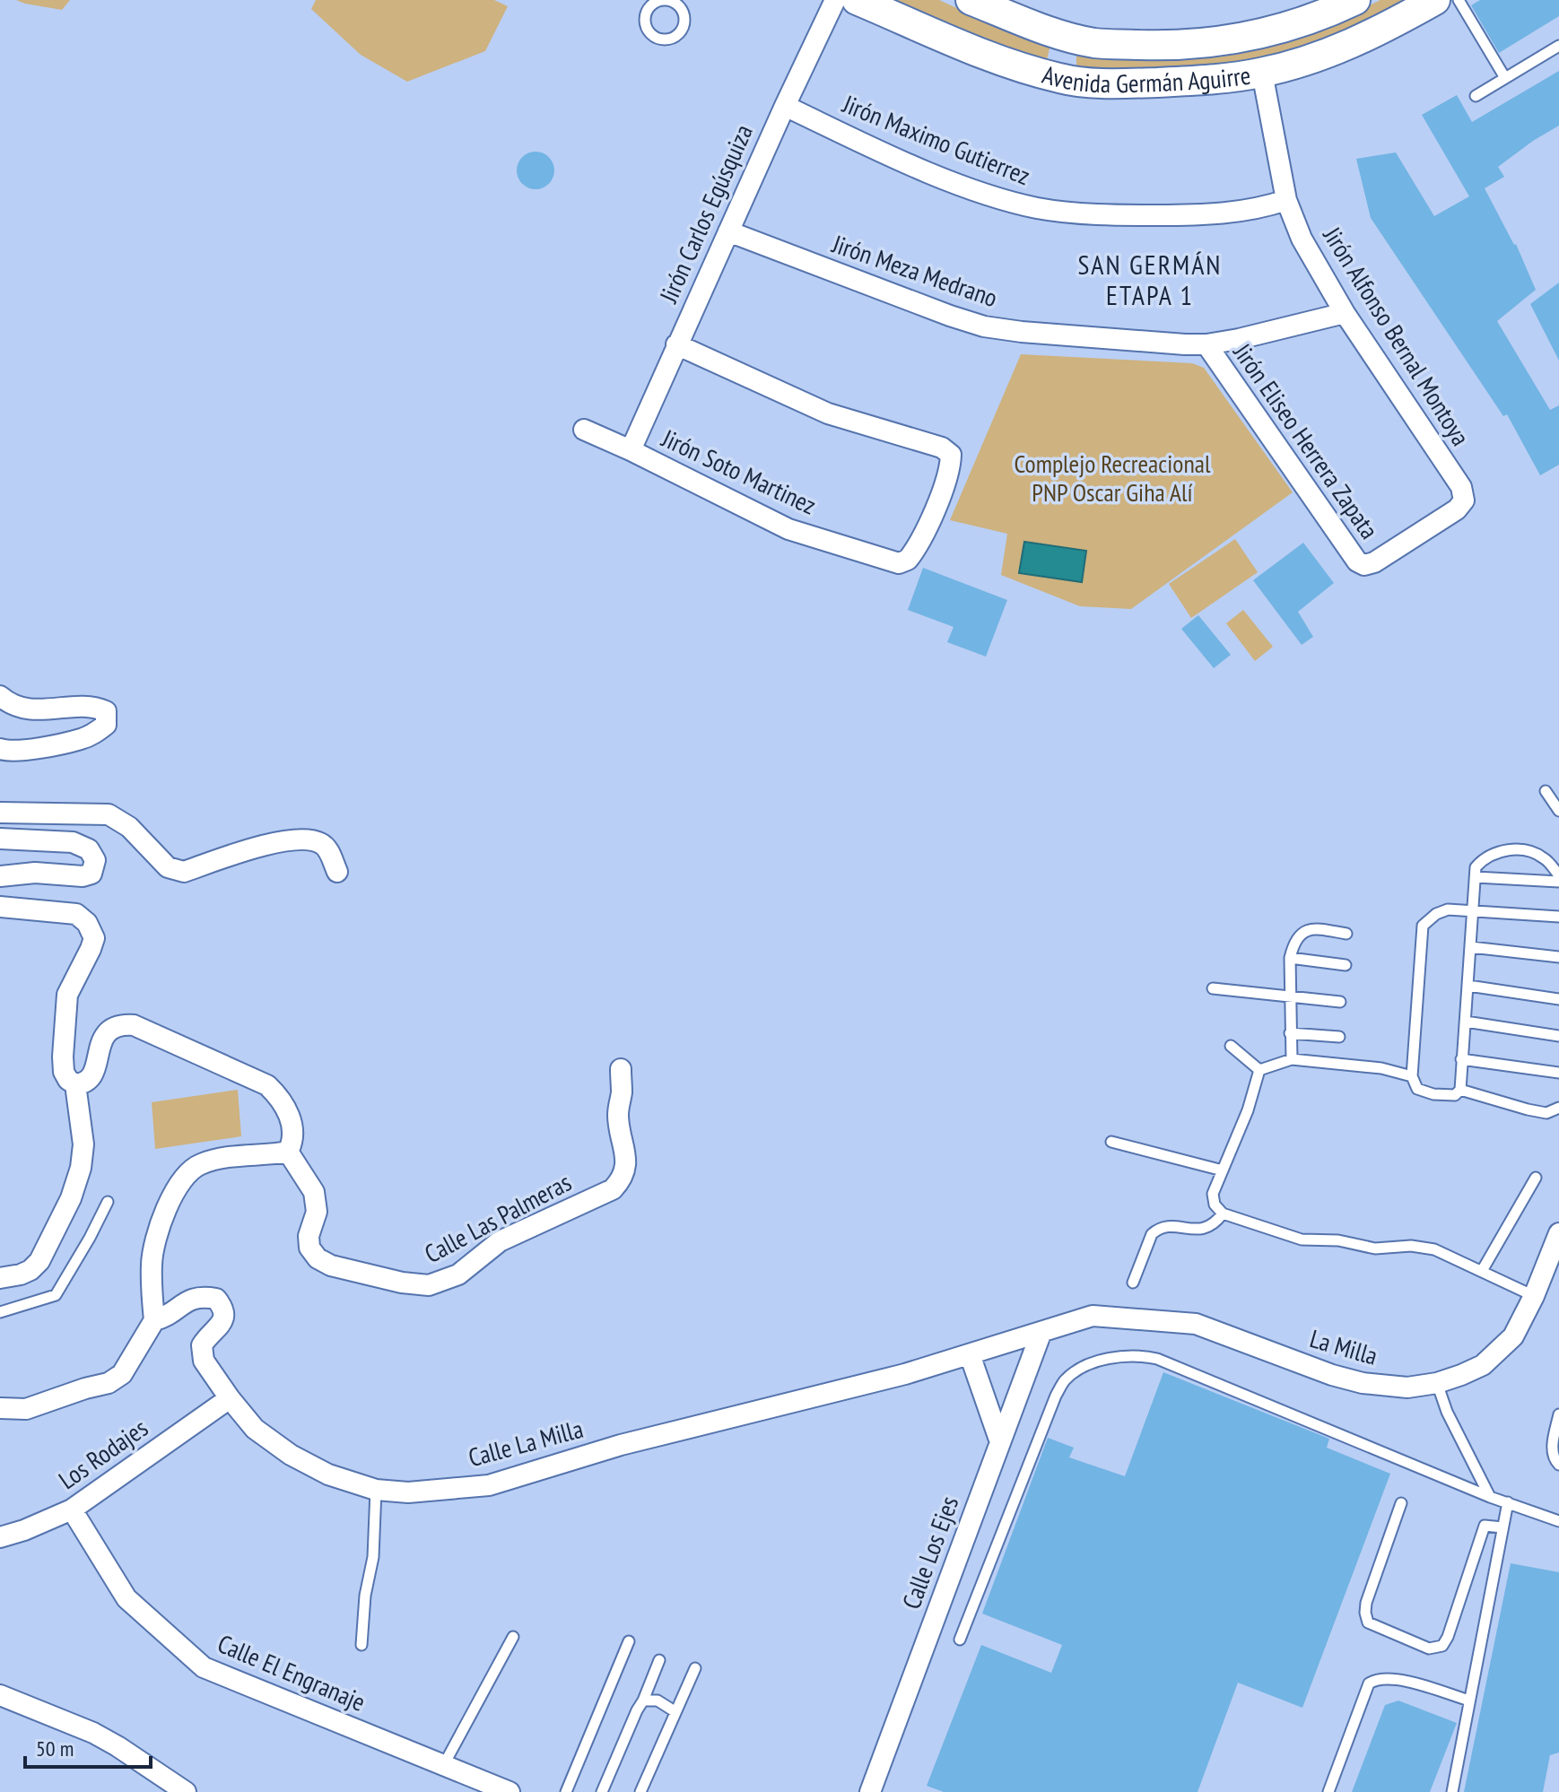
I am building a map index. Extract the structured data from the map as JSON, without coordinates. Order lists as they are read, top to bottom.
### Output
{
  "streets": {
    "main road": ["Avenida Germán Aguirre"],
    "street": [
      "Jirón Maximo Gutierrez",
      "Jirón Carlos Egúsquiza",
      "Jirón Meza Medrano",
      "Jirón Alfonso Bernal Montoya",
      "Jirón Eliseo Herrera Zapata",
      "Jirón Soto Martinez",
      "Calle Las Palmeras",
      "La Milla",
      "Calle La Milla",
      "Los Rodajes",
      "Calle Los Ejes",
      "Calle El Engranaje"
    ]
  },
  "crossings": [
    ["Avenida Germán Aguirre", "Jirón Alfonso Bernal Montoya"],
    ["Jirón Maximo Gutierrez", "Jirón Carlos Egúsquiza"],
    ["Jirón Maximo Gutierrez", "Jirón Alfonso Bernal Montoya"],
    ["Jirón Carlos Egúsquiza", "Jirón Meza Medrano"],
    ["Jirón Carlos Egúsquiza", "Jirón Soto Martinez"],
    ["Jirón Meza Medrano", "Jirón Alfonso Bernal Montoya"],
    ["Jirón Meza Medrano", "Jirón Eliseo Herrera Zapata"],
    ["Jirón Alfonso Bernal Montoya", "Jirón Eliseo Herrera Zapata"],
    ["La Milla", "Calle La Milla"],
    ["La Milla", "Calle Los Ejes"],
    ["Calle La Milla", "Los Rodajes"],
    ["Calle La Milla", "Calle Los Ejes"],
    ["Los Rodajes", "Calle El Engranaje"]
  ],
  "districts": ["SAN GERMÁN ETAPA 1"],
  "parks": ["Complejo Recreacional PNP Oscar Giha Alí"],
  "scale_bar": "50 m"
}
